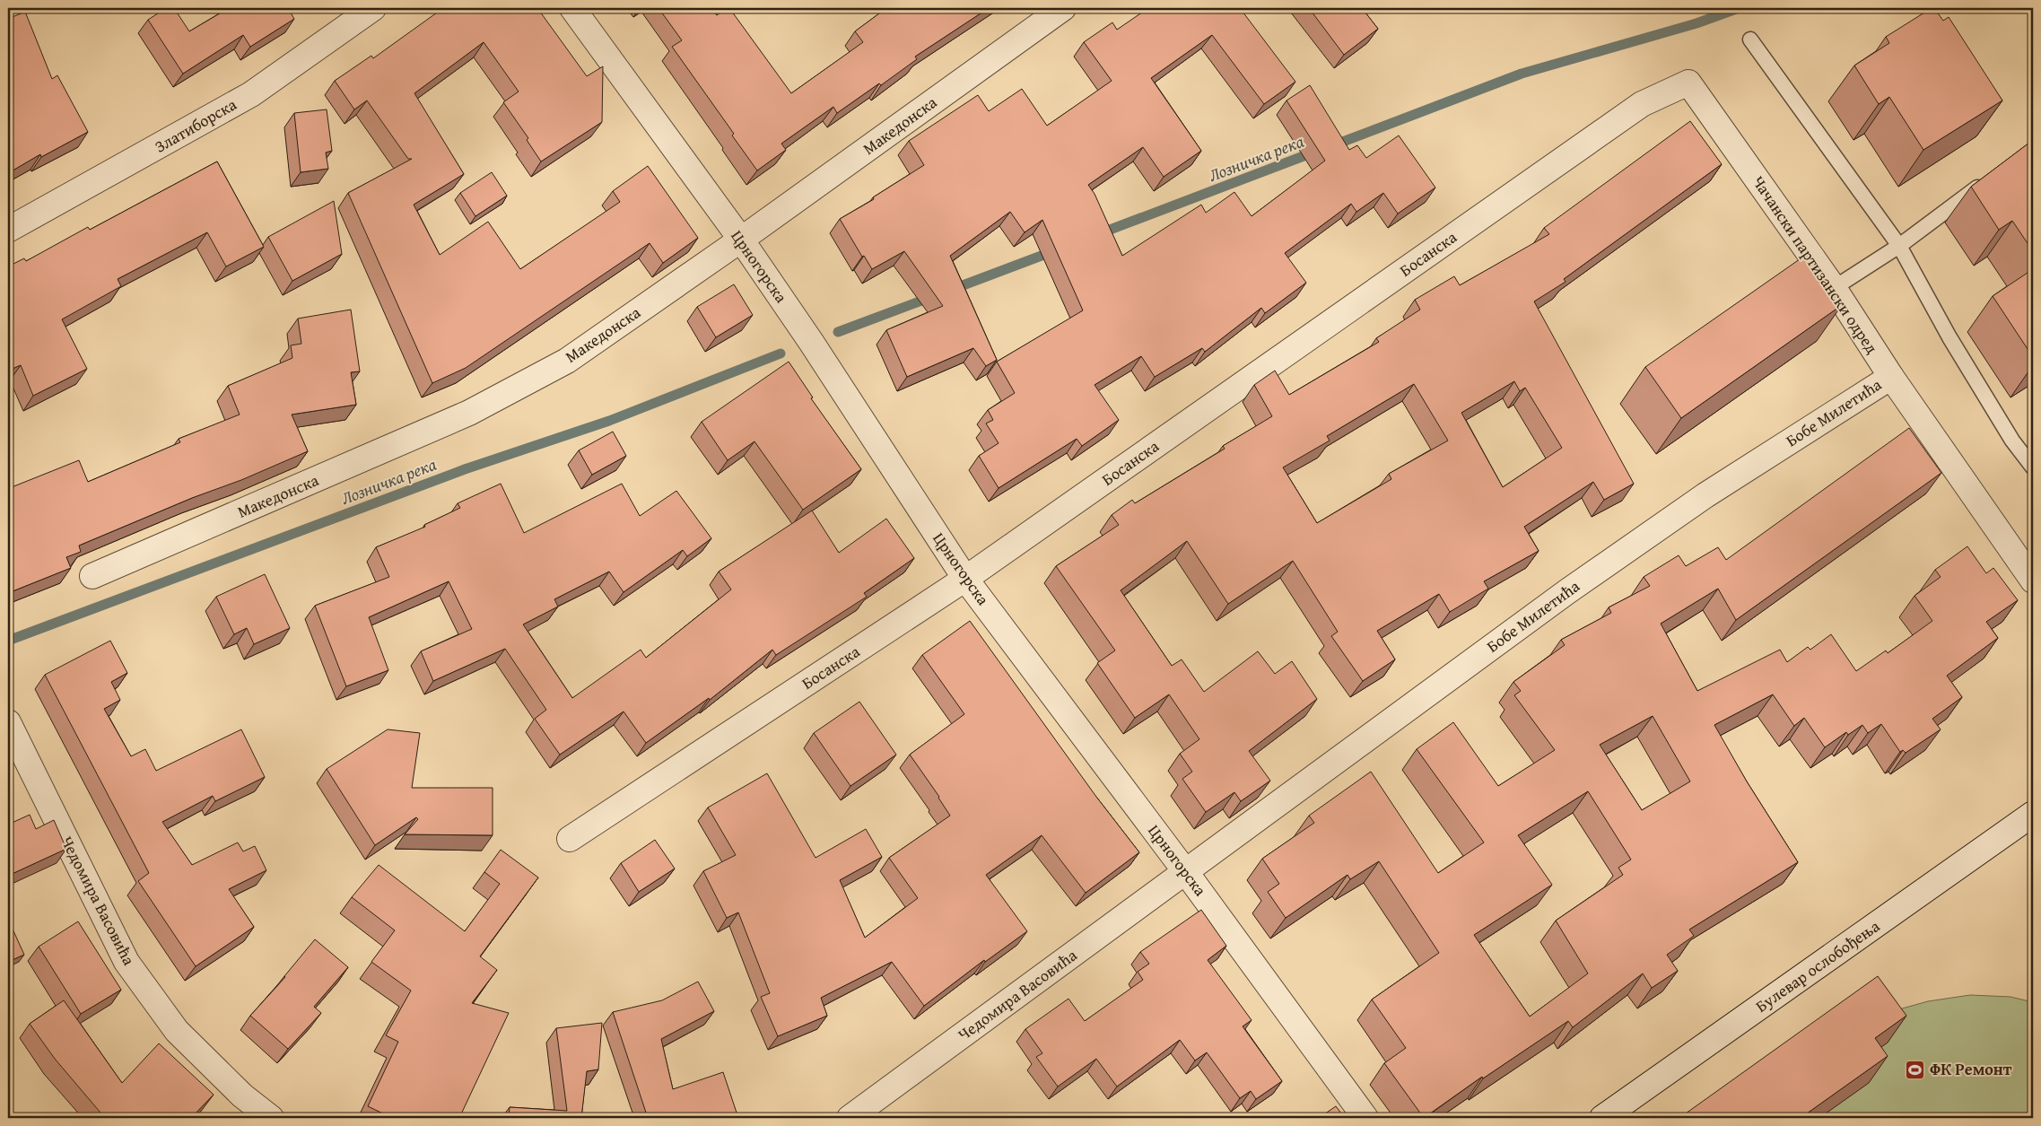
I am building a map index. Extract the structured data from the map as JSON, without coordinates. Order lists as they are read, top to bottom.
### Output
{
  "streets": {
    "street": [
      "Златиборска",
      "Македонска",
      "Босанска",
      "Чачански партизански одред",
      "Црногорска",
      "Бобе Милетића",
      "Чедомира Васовића",
      "Булевар ослобођења"
    ]
  },
  "crossings": [
    ["Македонска", "Црногорска"],
    ["Босанска", "Чачански партизански одред"],
    ["Босанска", "Црногорска"],
    ["Чачански партизански одред", "Бобе Милетића"],
    ["Црногорска", "Бобе Милетића"],
    ["Црногорска", "Чедомира Васовића"],
    ["Бобе Милетића", "Чедомира Васовића"]
  ],
  "water": ["Лозничка река"],
  "places": {
    "sports": ["ФК Ремонт"]
  }
}
